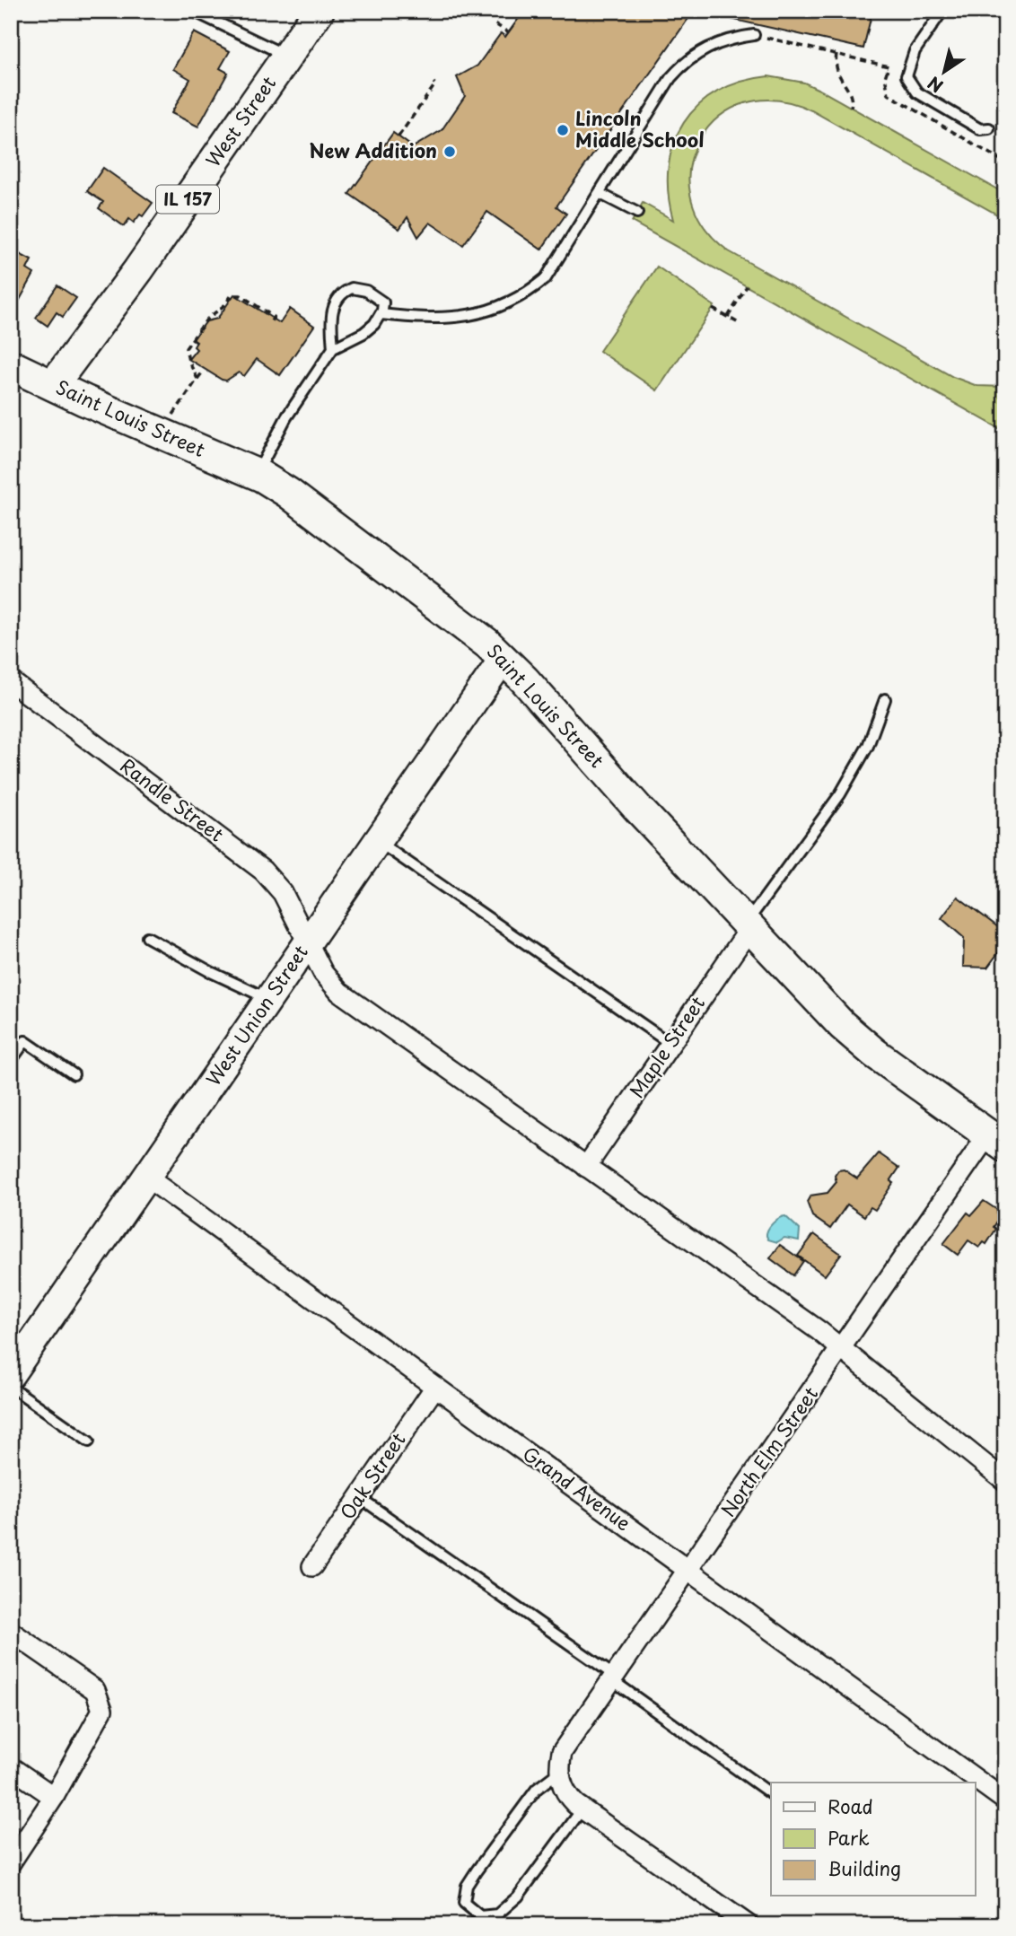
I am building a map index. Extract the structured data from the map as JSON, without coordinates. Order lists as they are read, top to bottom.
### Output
{
  "streets": {
    "main road": ["West Street", "IL 157", "Saint Louis Street"],
    "street": [
      "Randle Street",
      "West Union Street",
      "Maple Street",
      "North Elm Street",
      "Oak Street",
      "Grand Avenue"
    ]
  },
  "crossings": [
    ["West Street", "Saint Louis Street"],
    ["Saint Louis Street", "West Union Street"],
    ["Saint Louis Street", "Maple Street"],
    ["Saint Louis Street", "North Elm Street"],
    ["Randle Street", "West Union Street"],
    ["Randle Street", "Maple Street"],
    ["Randle Street", "North Elm Street"],
    ["West Union Street", "Grand Avenue"],
    ["North Elm Street", "Grand Avenue"],
    ["Oak Street", "Grand Avenue"]
  ],
  "places": ["Lincoln Middle School", "New Addition"],
  "legend": ["Road", "Park", "Building"],
  "north": "bottom left"
}
